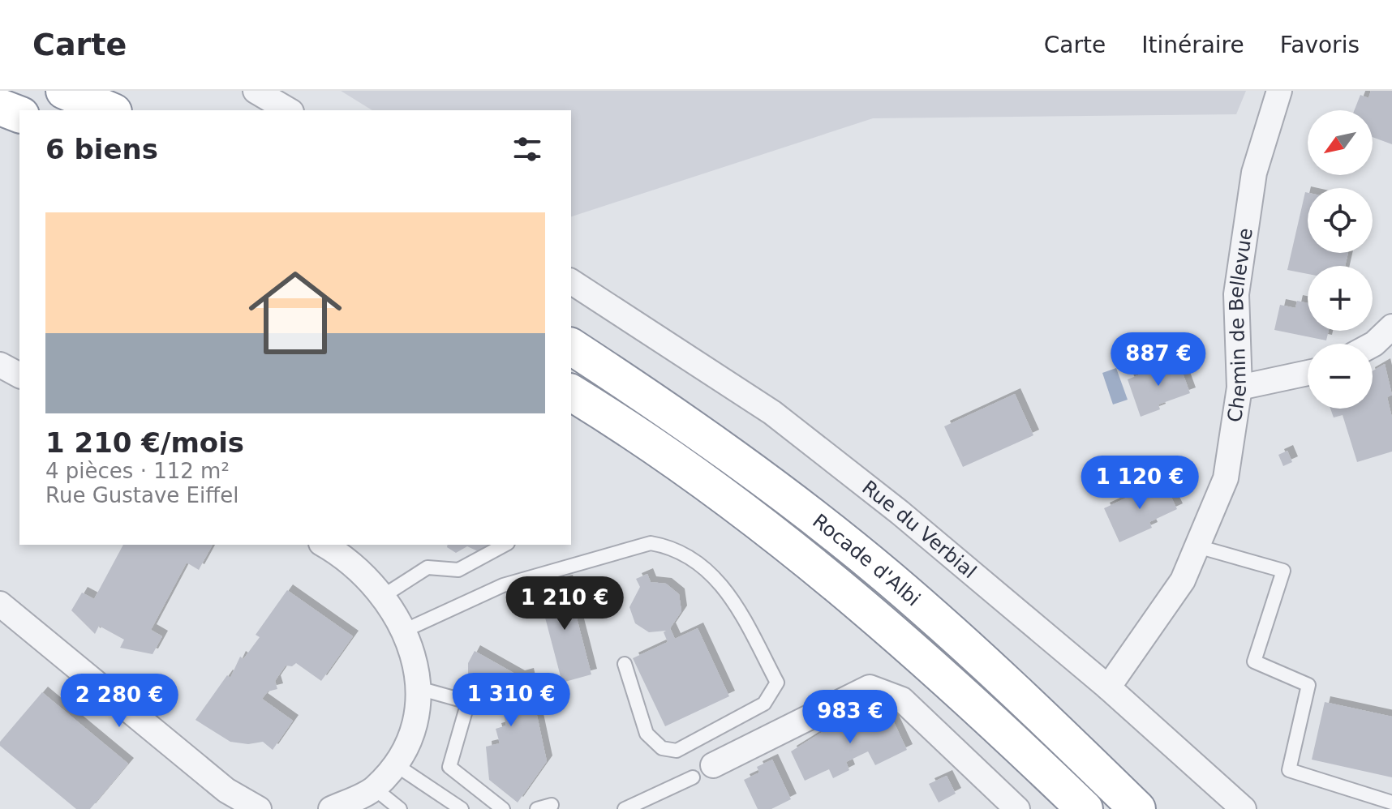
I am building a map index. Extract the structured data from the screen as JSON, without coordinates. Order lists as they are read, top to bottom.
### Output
{
  "streets": {
    "highway": ["Rocade d'Albi"],
    "street": ["Chemin de Bellevue", "Rue du Verbial"]
  },
  "crossings": [
    ["Chemin de Bellevue", "Rue du Verbial"]
  ],
  "north": "bottom left",
  "page": {
    "header": "Carte",
    "nav": ["Carte", "Itinéraire", "Favoris"],
    "map_buttons": ["+", "−"],
    "heading": "6 biens",
    "list": [
      {
        "name": "1 210 €/mois",
        "note": "4 pièces · 112 m² · Rue Gustave Eiffel"
      }
    ],
    "price": [
      "887 €",
      "1 120 €",
      "1 210 €",
      "1 310 €",
      "2 280 €",
      "983 €"
    ]
  }
}
